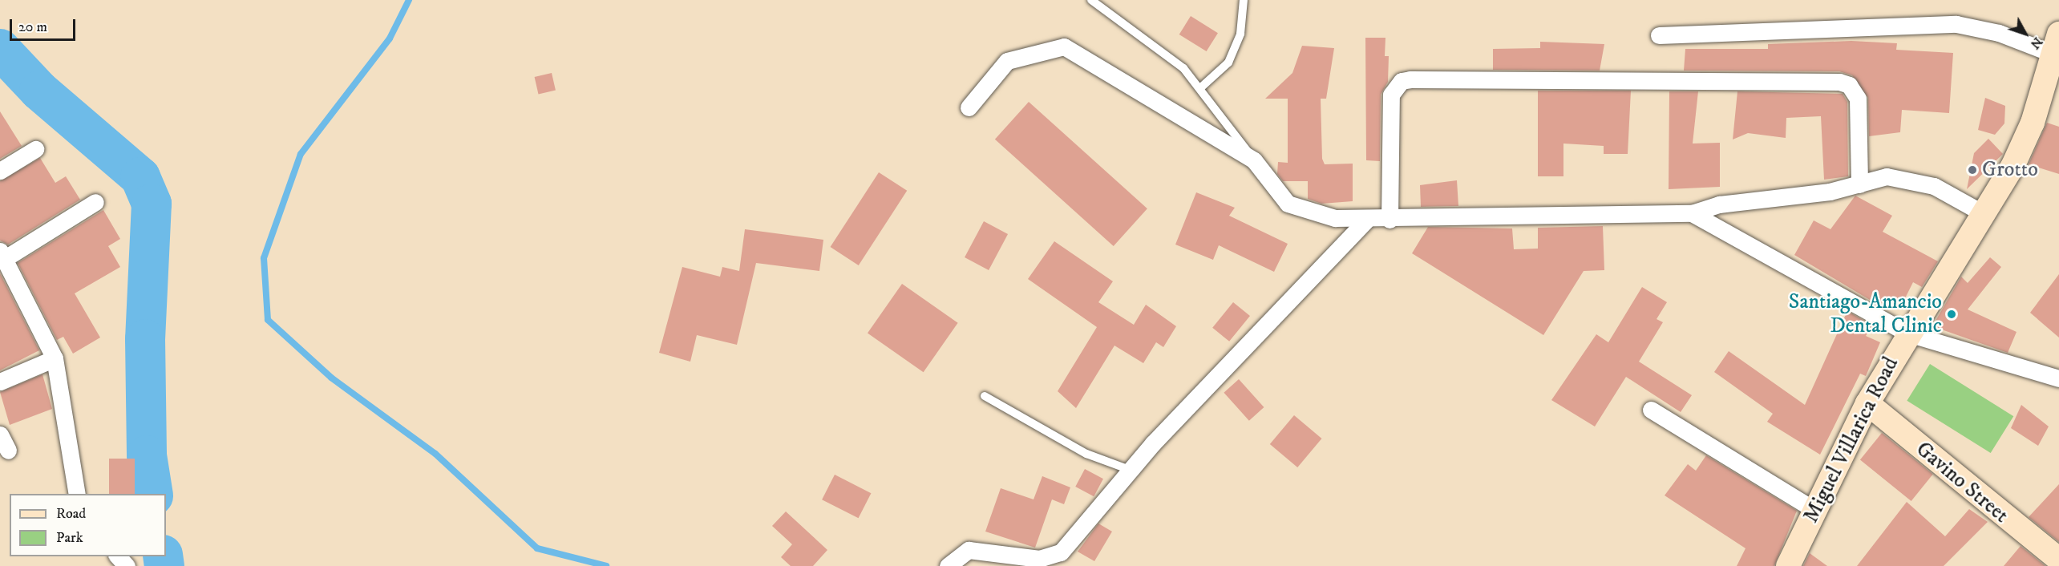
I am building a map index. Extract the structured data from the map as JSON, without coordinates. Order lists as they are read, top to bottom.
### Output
{
  "streets": {
    "main road": ["Miguel Villarica Road", "Gavino Street"]
  },
  "crossings": [
    ["Miguel Villarica Road", "Gavino Street"]
  ],
  "places": ["Grotto", "Santiago-Amancio Dental Clinic"],
  "legend": ["Road", "Park"],
  "scale_bar": "20 m",
  "north": "bottom right"
}
